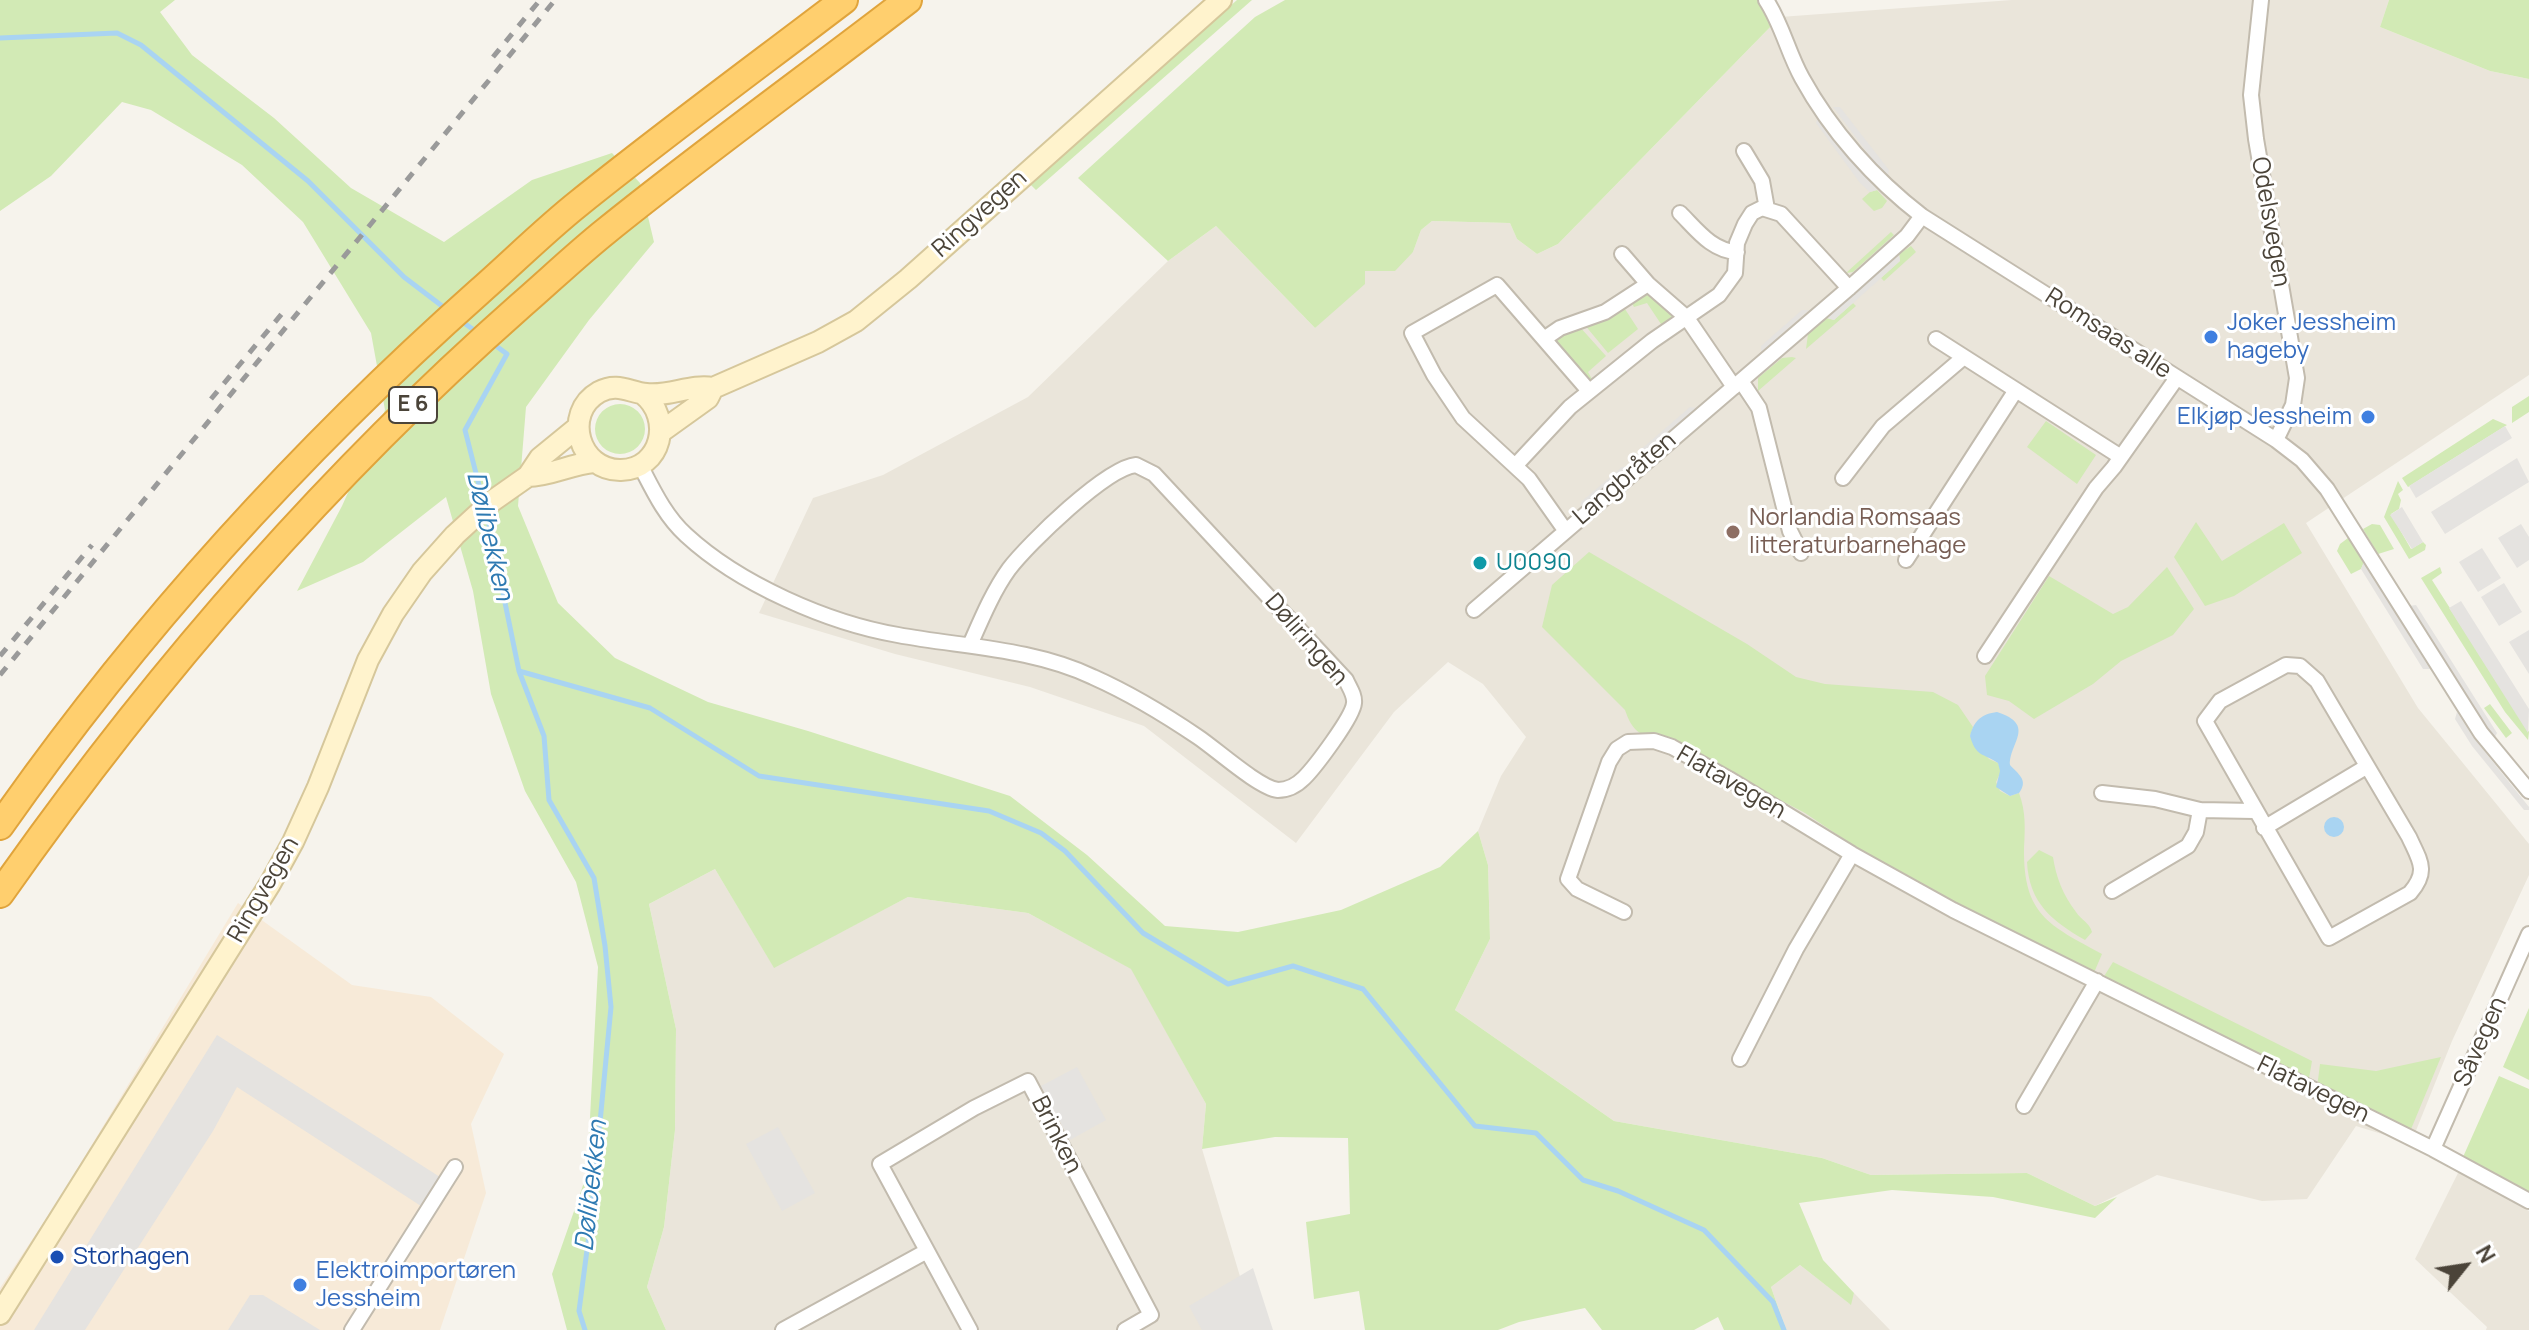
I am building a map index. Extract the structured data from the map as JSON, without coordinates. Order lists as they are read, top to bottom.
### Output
{
  "streets": {
    "highway": ["E 6"],
    "main road": ["Ringvegen"],
    "street": [
      "Odelsvegen",
      "Romsaas alle",
      "Langbråten",
      "Døliringen",
      "Flatavegen",
      "Såvegen",
      "Brinken"
    ]
  },
  "crossings": [
    ["Ringvegen", "Døliringen"],
    ["Odelsvegen", "Romsaas alle"],
    ["Romsaas alle", "Langbråten"],
    ["Flatavegen", "Såvegen"]
  ],
  "water": ["Dølibekken"],
  "places": [
    "Joker Jessheim hageby",
    "Elkjøp Jessheim",
    "Norlandia Romsaas litteraturbarnehage",
    "U0090",
    "Storhagen",
    "Elektroimportøren Jessheim"
  ],
  "north": "top right"
}
